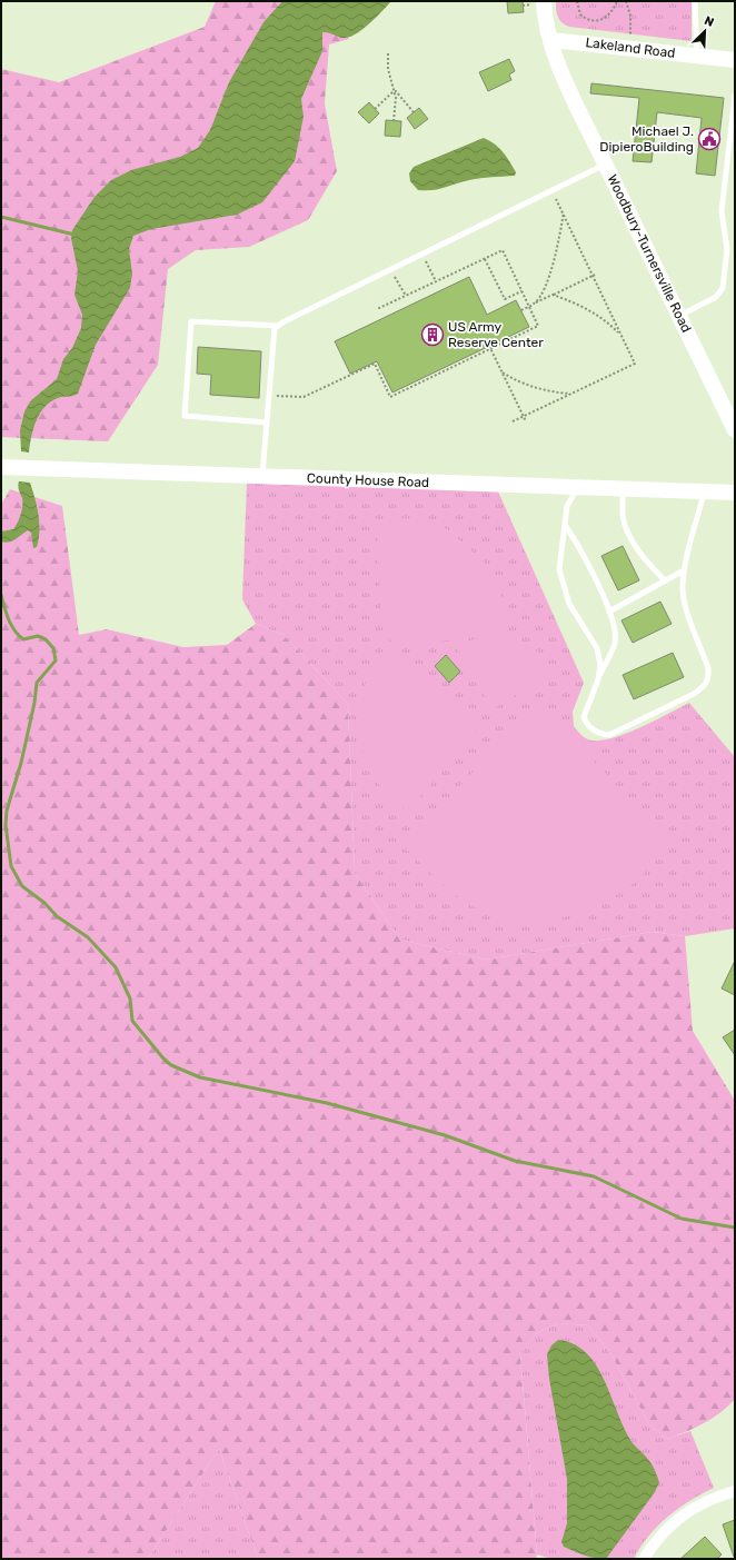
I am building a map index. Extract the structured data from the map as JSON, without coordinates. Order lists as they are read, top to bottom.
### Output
{
  "streets": {
    "street": ["Lakeland Road", "Woodbury-Turnersville Road", "County House Road"]
  },
  "crossings": [
    ["Lakeland Road", "Woodbury-Turnersville Road"]
  ],
  "places": {
    "public building": ["Michael J. DipieroBuilding"],
    "building": ["US Army Reserve Center"]
  },
  "north": "top right"
}
